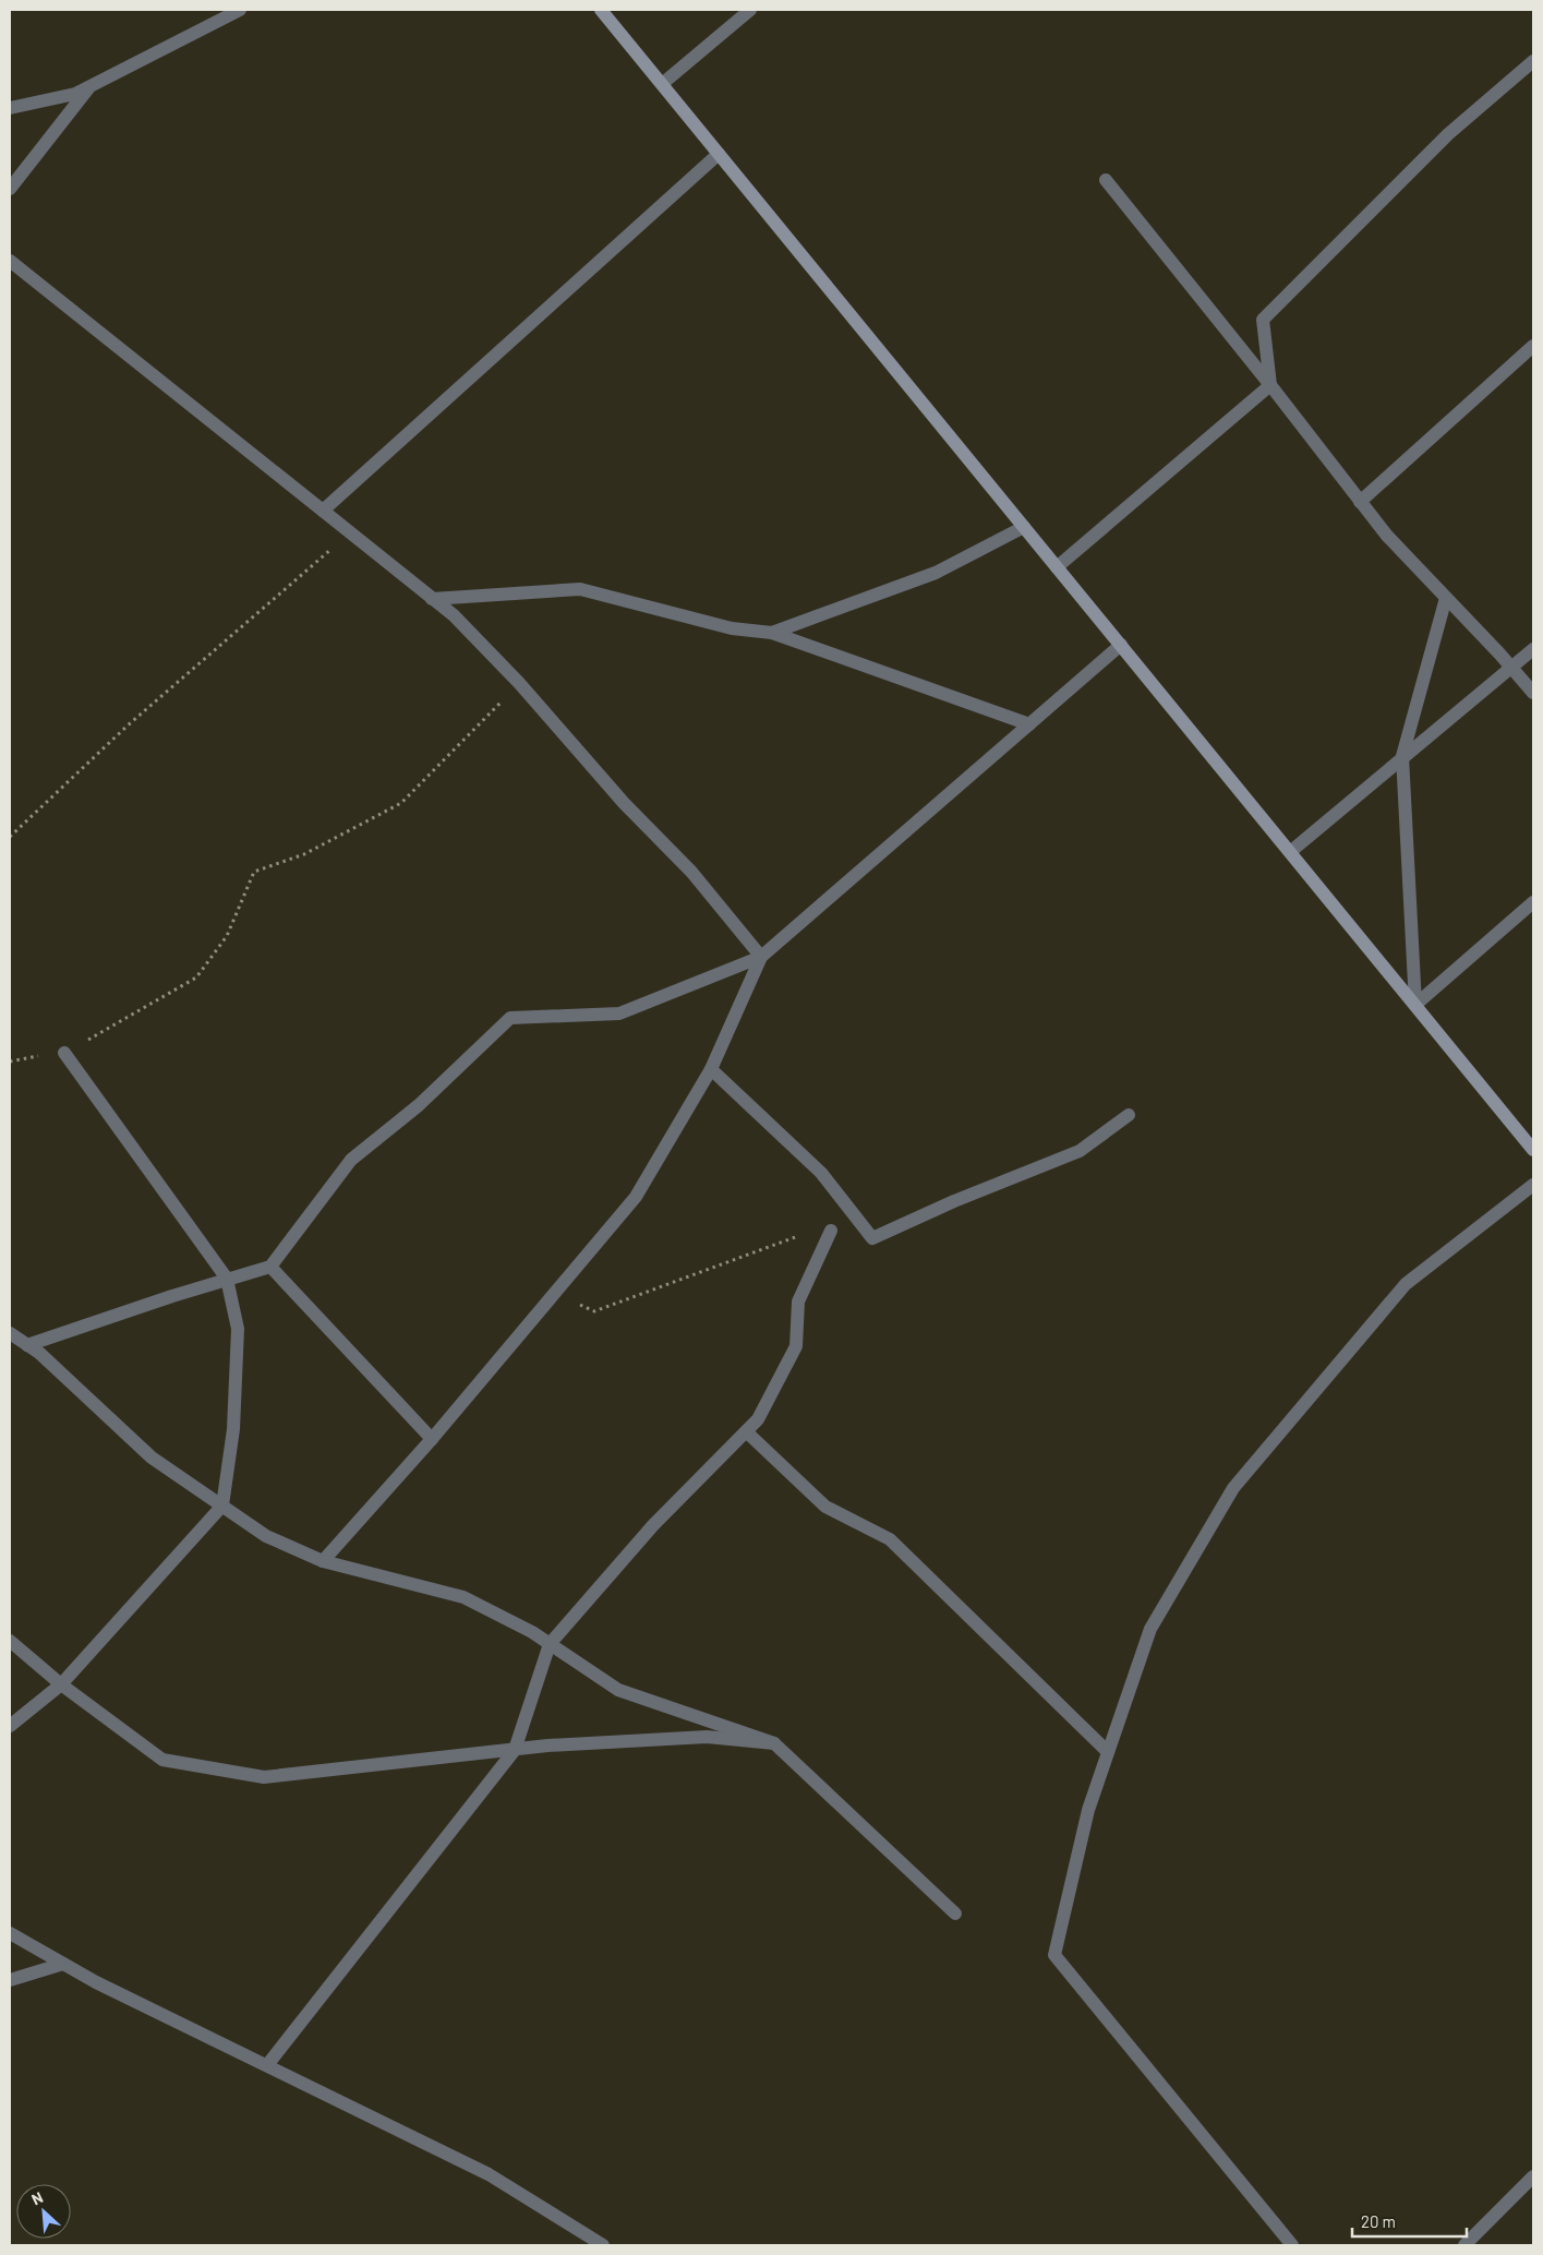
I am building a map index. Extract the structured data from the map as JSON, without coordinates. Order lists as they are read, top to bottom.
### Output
{
  "scale_bar": "20 m",
  "north": "top left"
}
